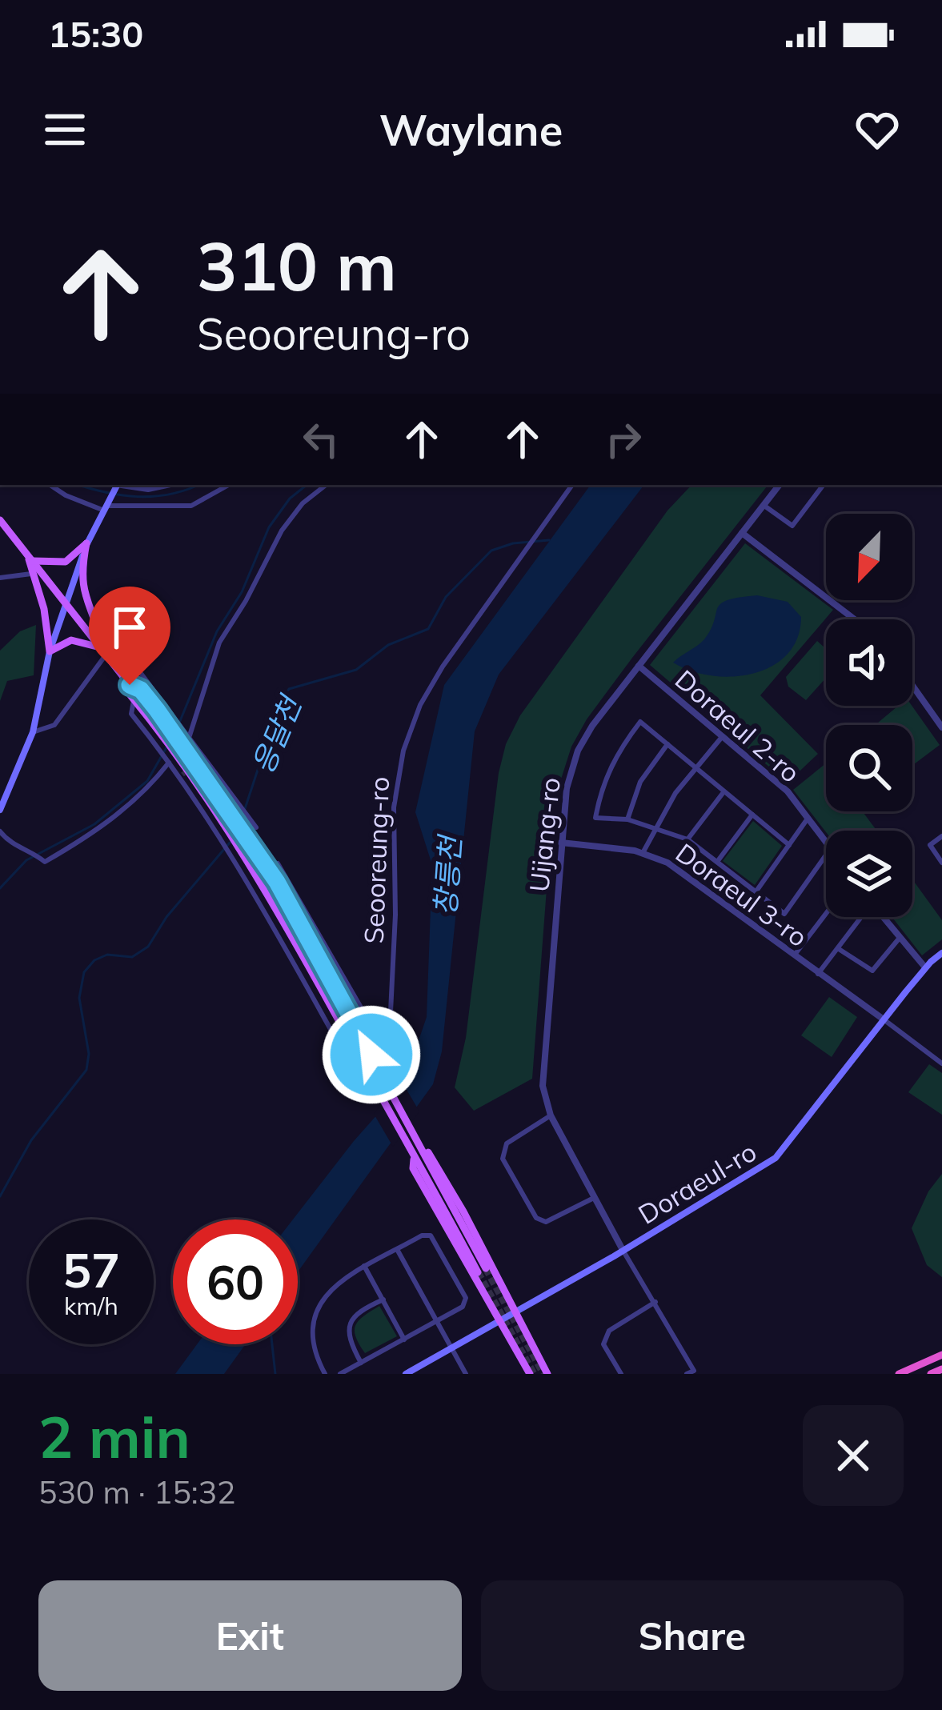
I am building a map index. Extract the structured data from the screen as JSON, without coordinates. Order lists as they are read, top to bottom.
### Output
{
  "streets": {
    "main road": ["Doraeul-ro"],
    "street": [
      "Doraeul 2-ro",
      "Uijang-ro",
      "Seooreung-ro",
      "Doraeul 3-ro"
    ]
  },
  "crossings": [
    ["Doraeul 2-ro", "Uijang-ro"],
    ["Uijang-ro", "Doraeul 3-ro"],
    ["Uijang-ro", "Doraeul-ro"],
    ["Doraeul 3-ro", "Doraeul-ro"]
  ],
  "water": ["응달천", "창릉천"],
  "north": "bottom left",
  "page": {
    "status": "15:30",
    "header": "Waylane",
    "turn": ["310 m", "Seooreung-ro"],
    "speed": "57 km/h",
    "limit": "60",
    "heading": ["2 min", "530 m · 15:32"],
    "buttons": ["Exit", "Share"]
  }
}
